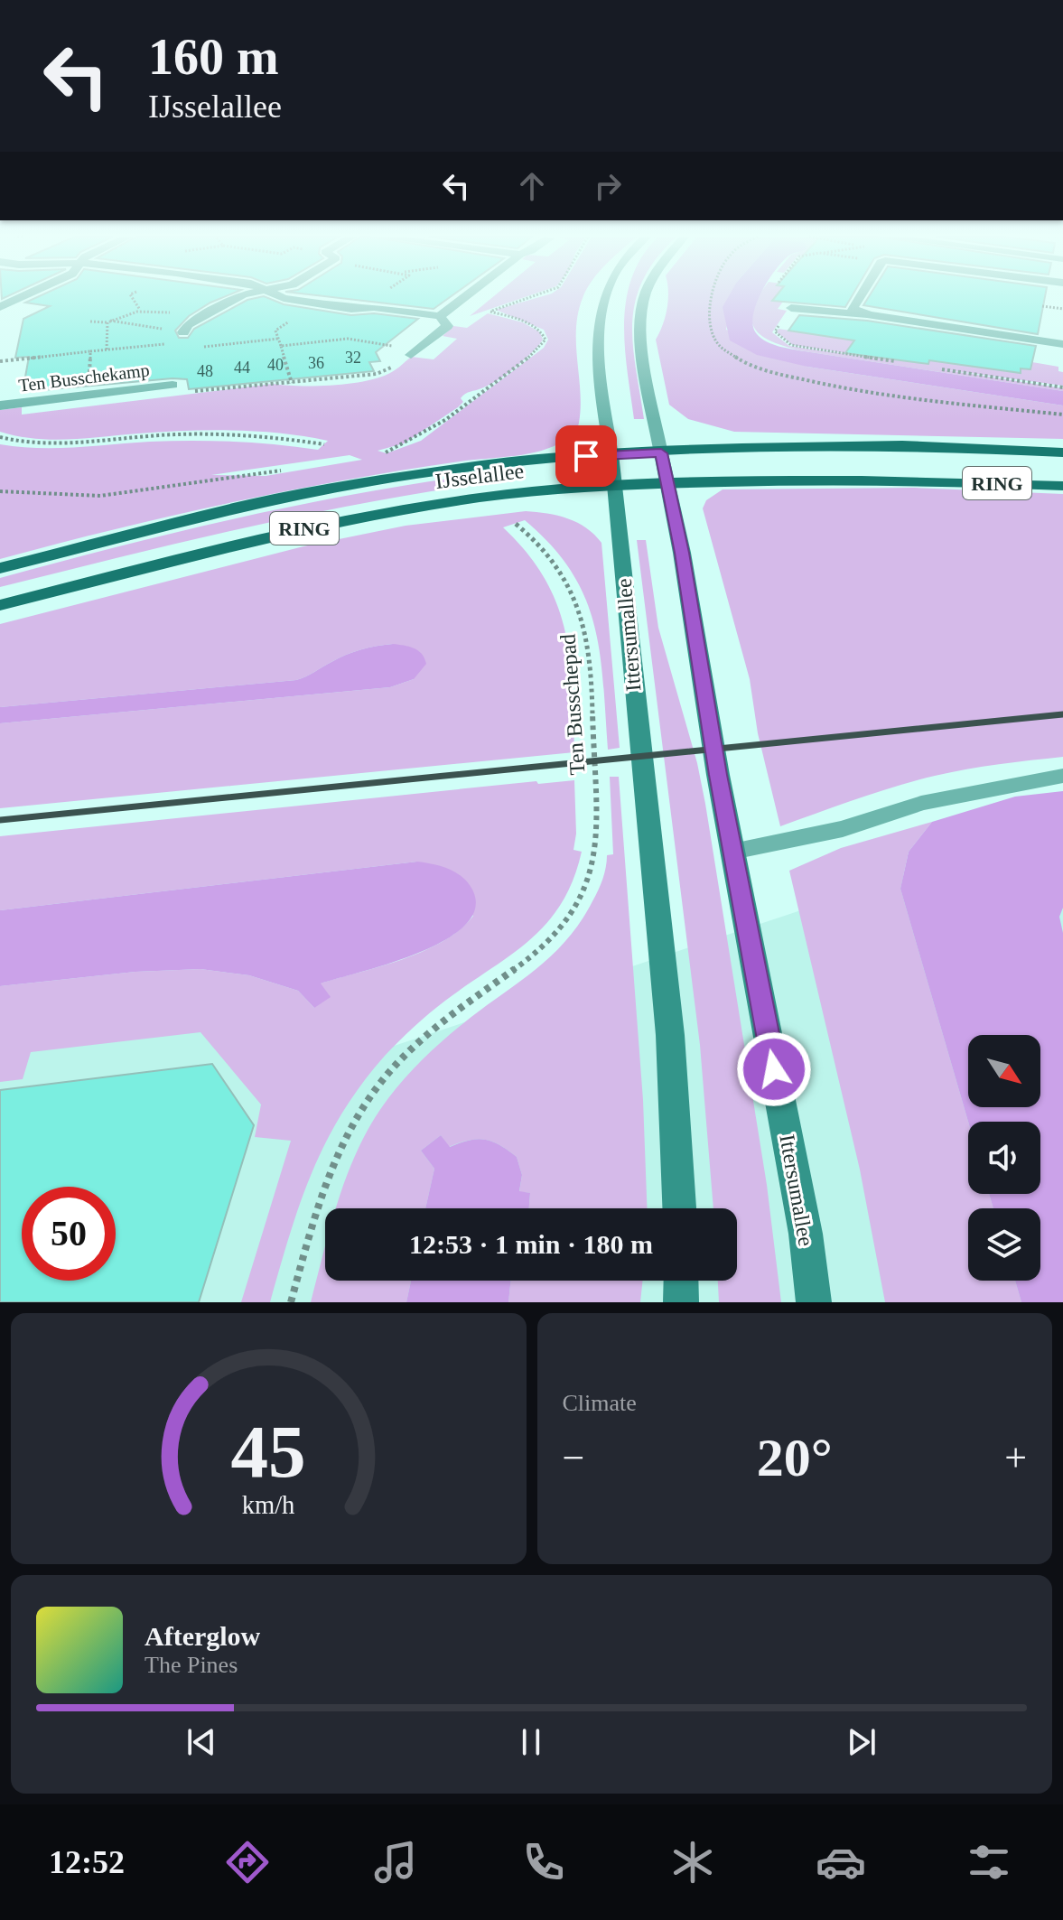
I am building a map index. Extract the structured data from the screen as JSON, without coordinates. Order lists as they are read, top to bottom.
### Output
{
  "streets": {
    "main road": ["IJsselallee", "RING", "Ittersumallee"],
    "street": ["Ten Busschekamp"],
    "path": ["Ten Busschepad"]
  },
  "crossings": [
    ["IJsselallee", "Ittersumallee"]
  ],
  "house_numbers": [
    "32",
    "36",
    "40",
    "44",
    "48"
  ],
  "north": "bottom right",
  "page": {
    "turn": ["160 m", "IJsselallee"],
    "limit": "50",
    "trip": "12:53 · 1 min · 180 m",
    "tile": "Climate",
    "heat": ["−", "20°", "+"],
    "song": ["Afterglow", "The Pines"],
    "tabs": "12:52",
    "gauge": ["45", "km/h"]
  }
}
